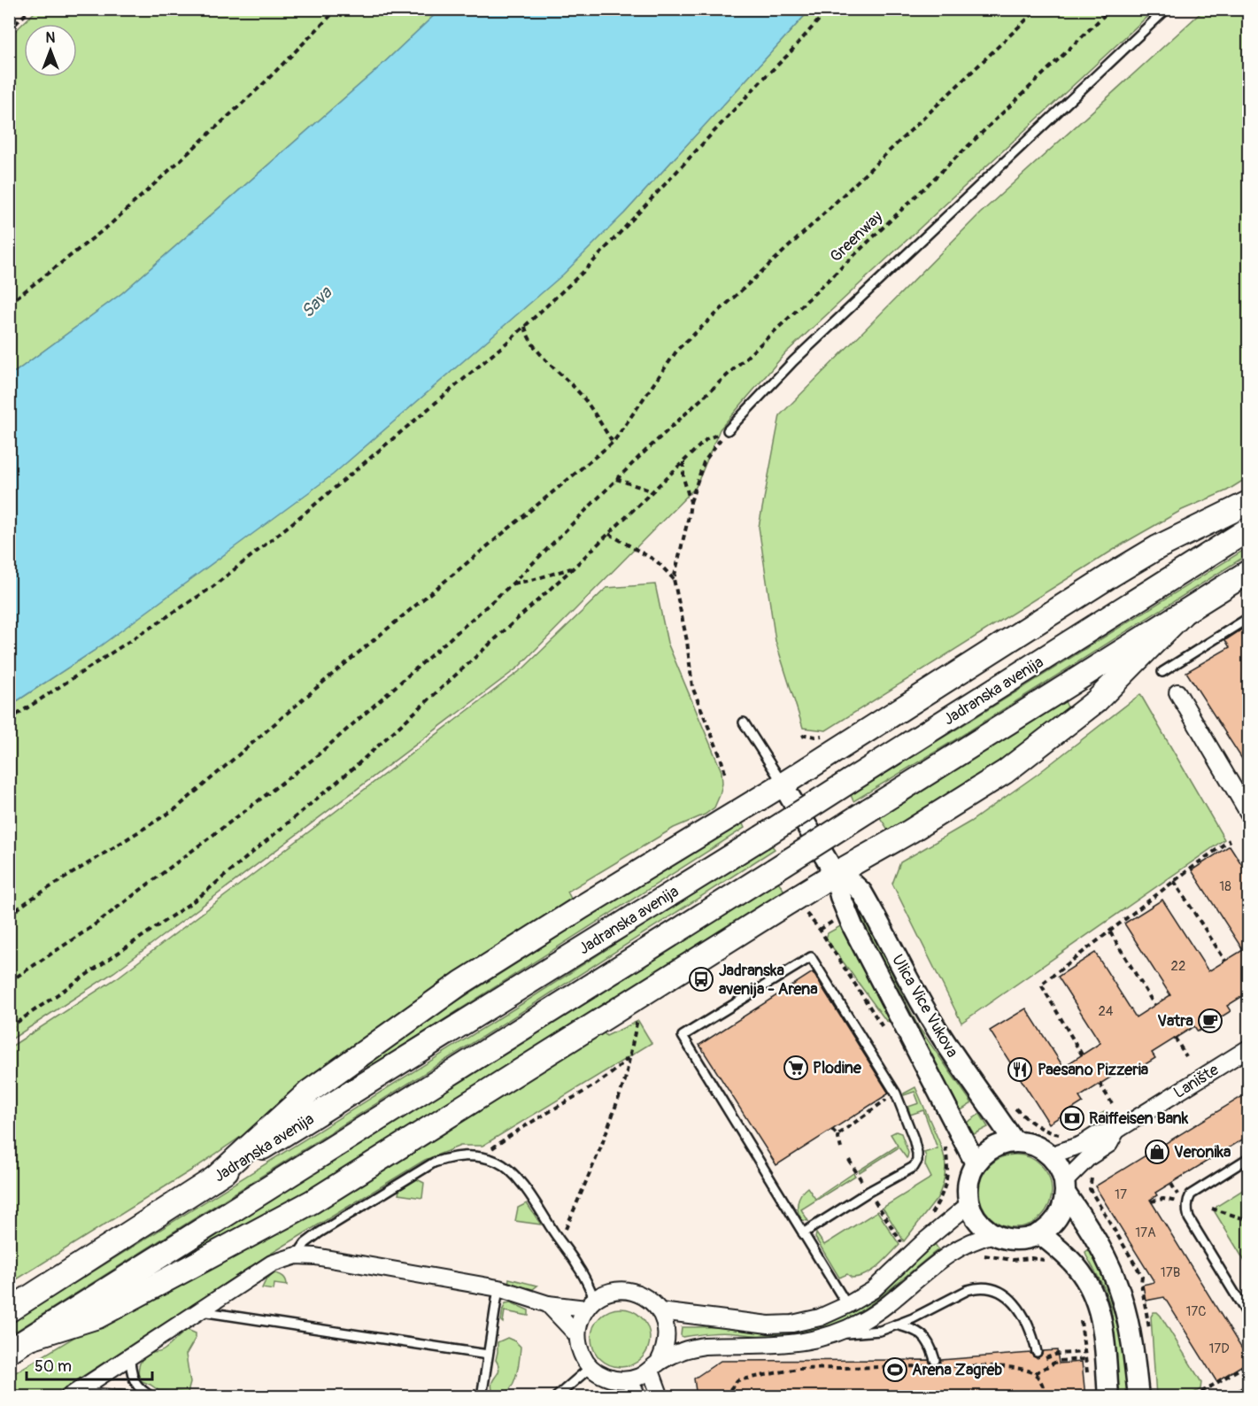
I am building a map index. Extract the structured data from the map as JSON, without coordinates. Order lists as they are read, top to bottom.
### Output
{
  "streets": {
    "main road": ["Jadranska avenija"],
    "street": ["Ulica Vice Vukova", "Lanište"],
    "path": ["Greenway"]
  },
  "crossings": [
    ["Ulica Vice Vukova", "Lanište"]
  ],
  "water": ["Sava"],
  "places": {
    "bus stop": ["Jadranska avenija - Arena"],
    "cafe": ["Vatra"],
    "supermarket": ["Plodine"],
    "restaurant": ["Paesano Pizzeria"],
    "bank": ["Raiffeisen Bank"],
    "shop": ["Veronika"],
    "sports": ["Arena Zagreb"]
  },
  "house_numbers": [
    "18",
    "22",
    "24",
    "17",
    "17A",
    "17B",
    "17C",
    "17D"
  ],
  "scale_bar": "50 m",
  "north": "top"
}
